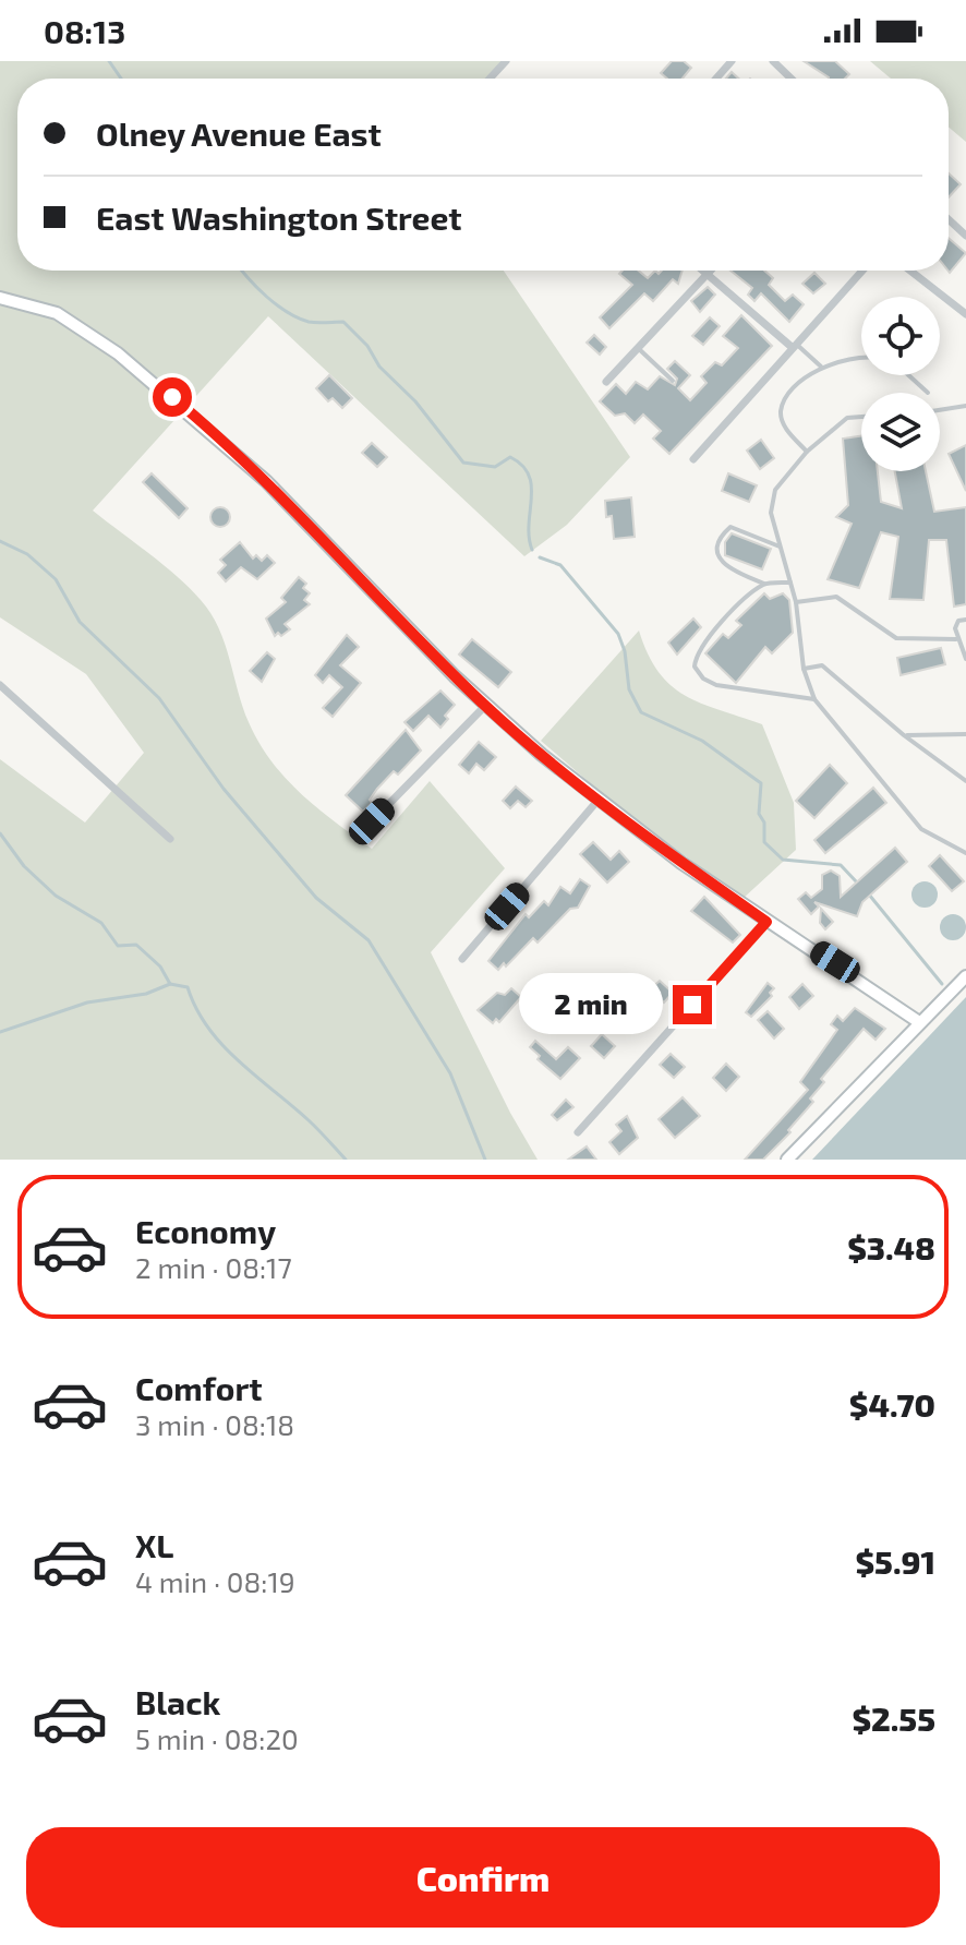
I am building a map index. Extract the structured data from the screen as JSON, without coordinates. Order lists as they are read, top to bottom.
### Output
{
  "page": {
    "status": "08:13",
    "banner": ["Olney Avenue East", "East Washington Street"],
    "bubble": "2 min",
    "list": [
      {
        "name": "Economy",
        "note": "2 min · 08:17",
        "value": "$3.48"
      },
      {
        "name": "Comfort",
        "note": "3 min · 08:18",
        "value": "$4.70"
      },
      {
        "name": "XL",
        "note": "4 min · 08:19",
        "value": "$5.91"
      },
      {
        "name": "Black",
        "note": "5 min · 08:20",
        "value": "$2.55"
      }
    ],
    "buttons": "Confirm"
  }
}
